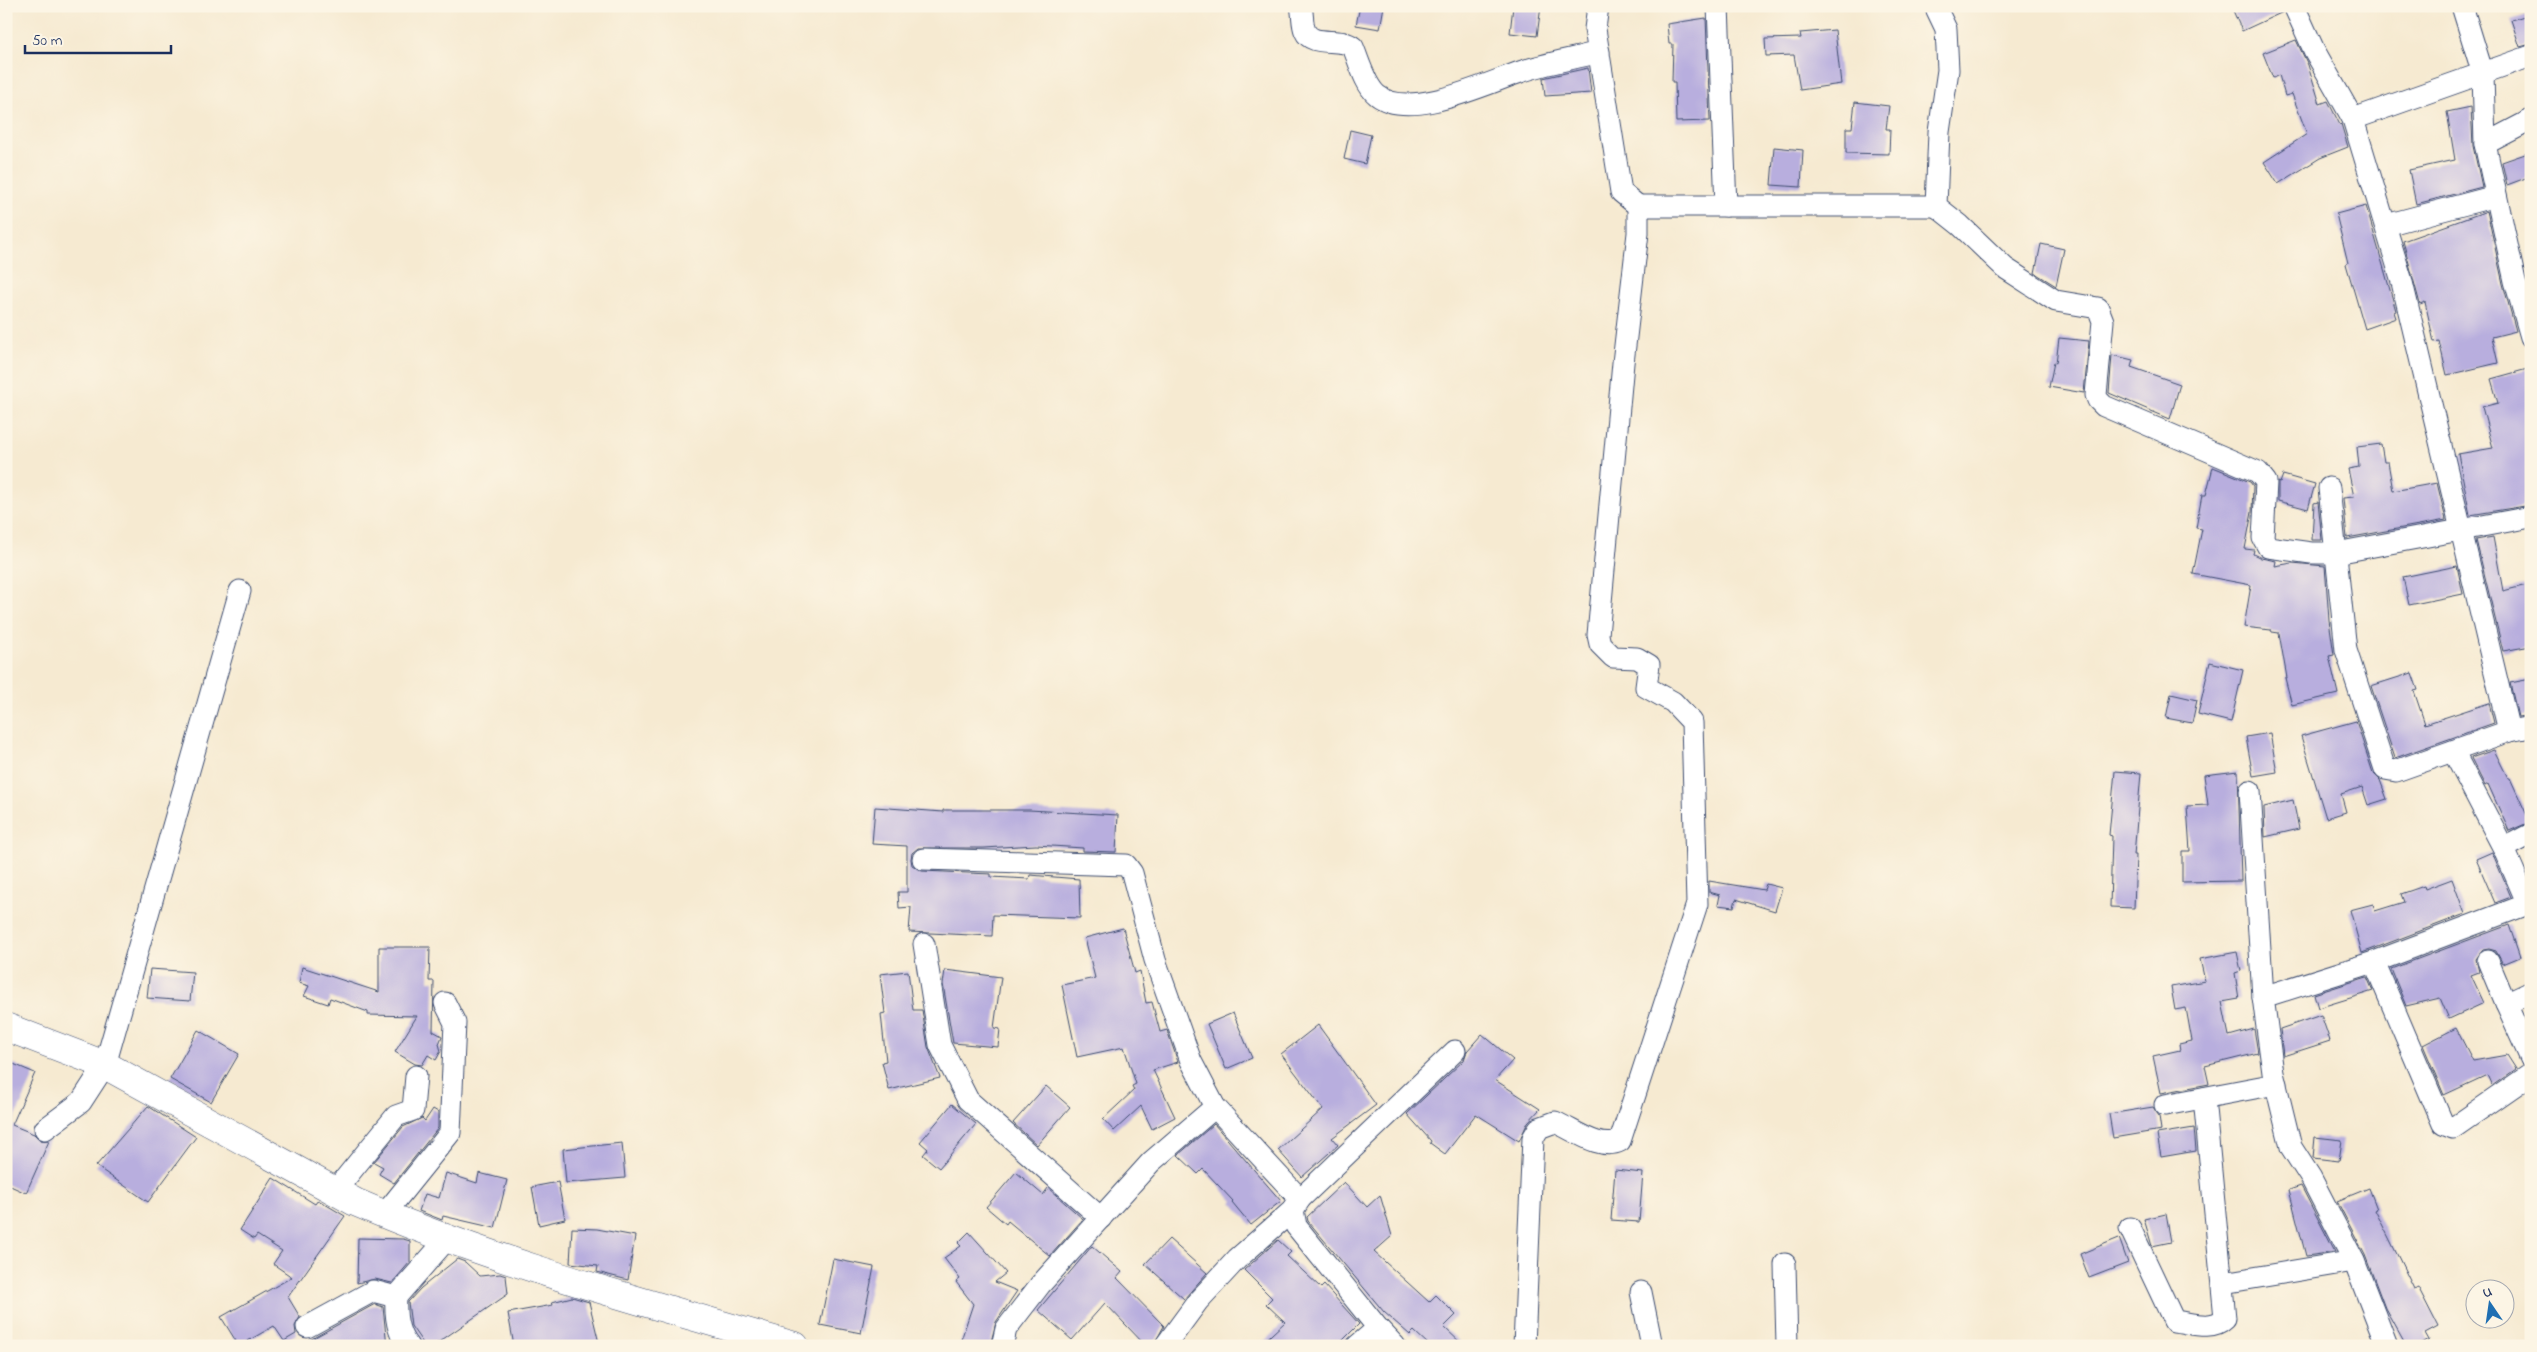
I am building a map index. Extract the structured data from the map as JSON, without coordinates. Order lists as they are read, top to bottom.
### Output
{
  "scale_bar": "50 m",
  "north": "top"
}
